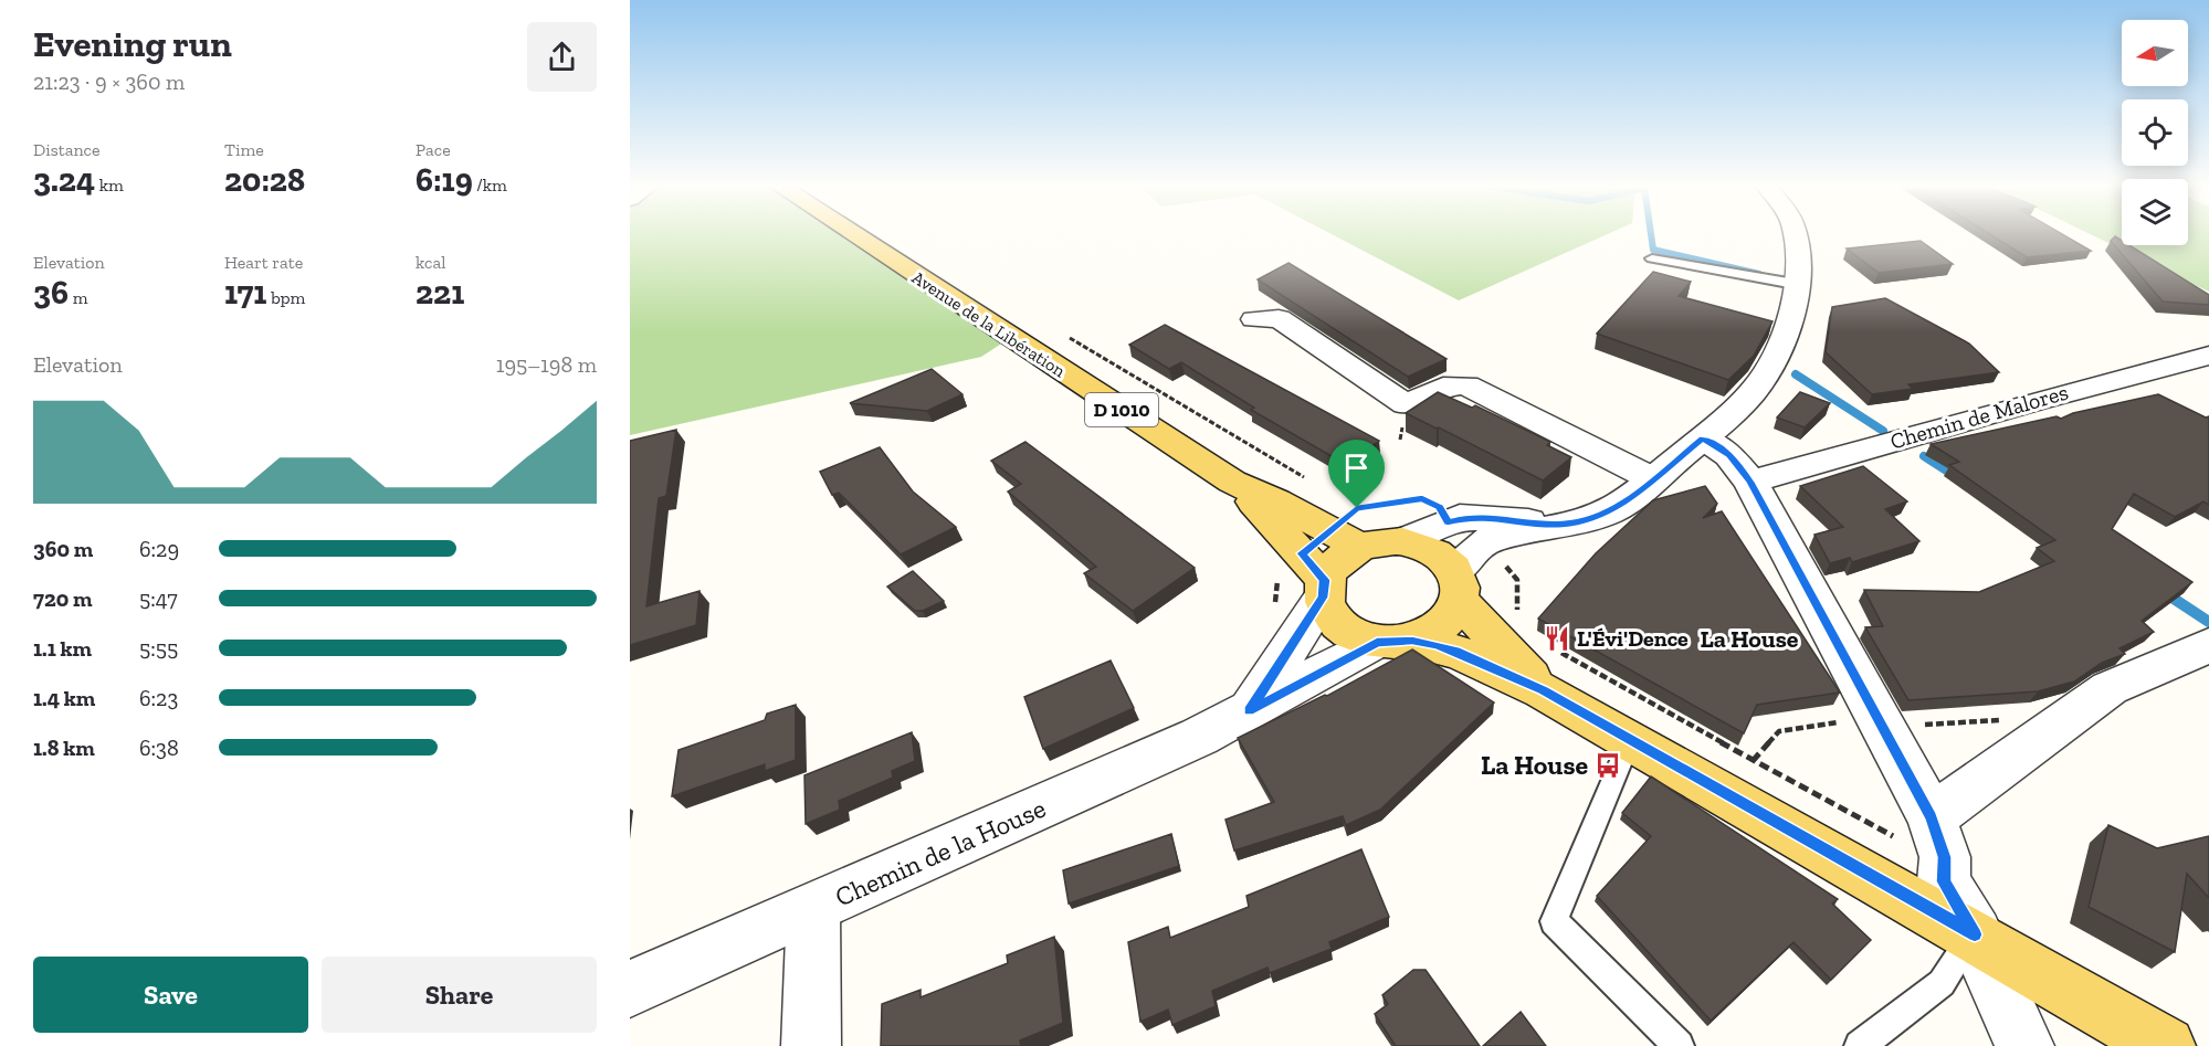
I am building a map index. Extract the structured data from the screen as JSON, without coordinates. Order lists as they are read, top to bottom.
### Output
{
  "streets": {
    "main road": ["Avenue de la Libération", "D 1010"],
    "street": ["Chemin de Malores", "Chemin de la House"]
  },
  "crossings": [
    ["Avenue de la Libération", "Chemin de la House"]
  ],
  "districts": ["La House"],
  "places": {
    "restaurant": ["L'Évi'Dence"],
    "bus stop": ["La House"]
  },
  "north": "left",
  "page": {
    "heading": ["Evening run", "21:23 · 9 × 360 m"],
    "stats": [
      ["Distance", "3.24 km"],
      ["Time", "20:28"],
      ["Pace", "6:19 /km"],
      ["Elevation", "36 m"],
      ["Heart rate", "171 bpm"],
      ["kcal", "221"]
    ],
    "chart": ["Elevation", "195–198 m"],
    "list": [
      {
        "name": "360 m",
        "note": "6:29"
      },
      {
        "name": "720 m",
        "note": "5:47"
      },
      {
        "name": "1.1 km",
        "note": "5:55"
      },
      {
        "name": "1.4 km",
        "note": "6:23"
      },
      {
        "name": "1.8 km",
        "note": "6:38"
      }
    ],
    "buttons": ["Save", "Share"]
  }
}
